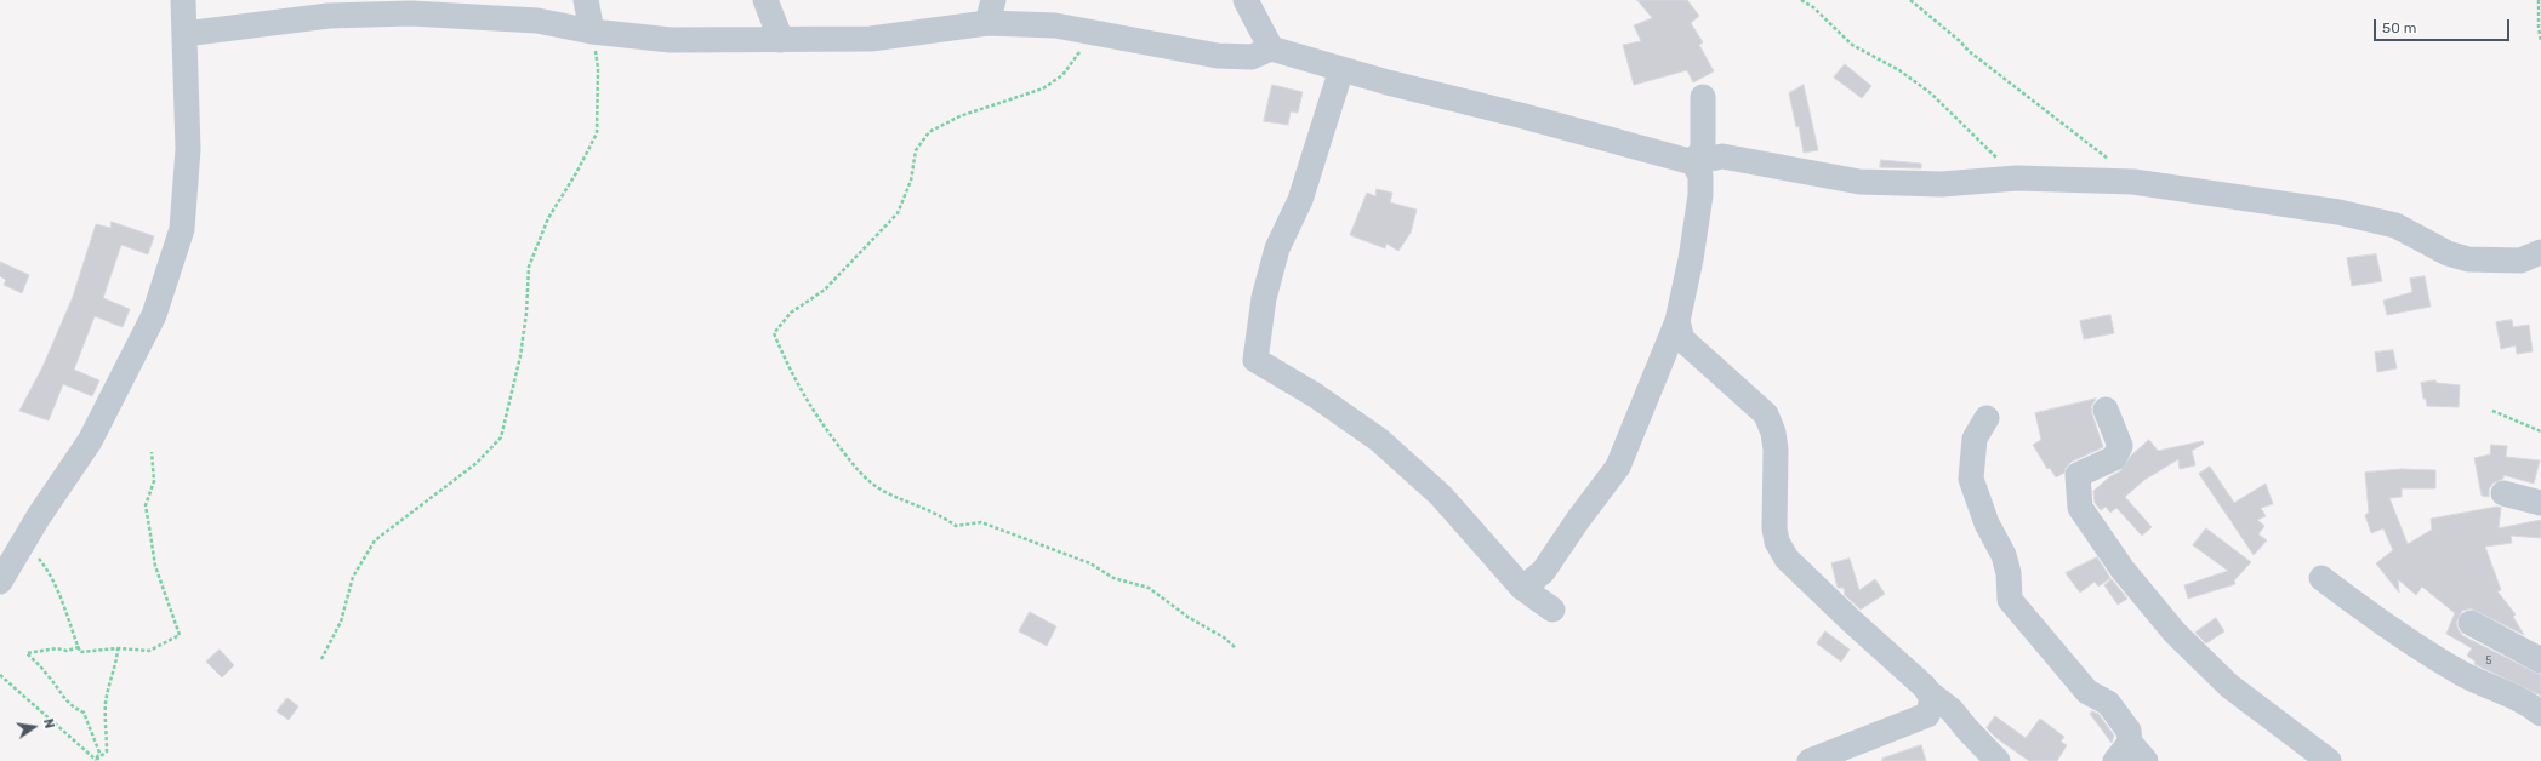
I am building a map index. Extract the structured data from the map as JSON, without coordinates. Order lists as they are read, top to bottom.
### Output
{
  "house_numbers": ["5"],
  "scale_bar": "50 m",
  "north": "right"
}
